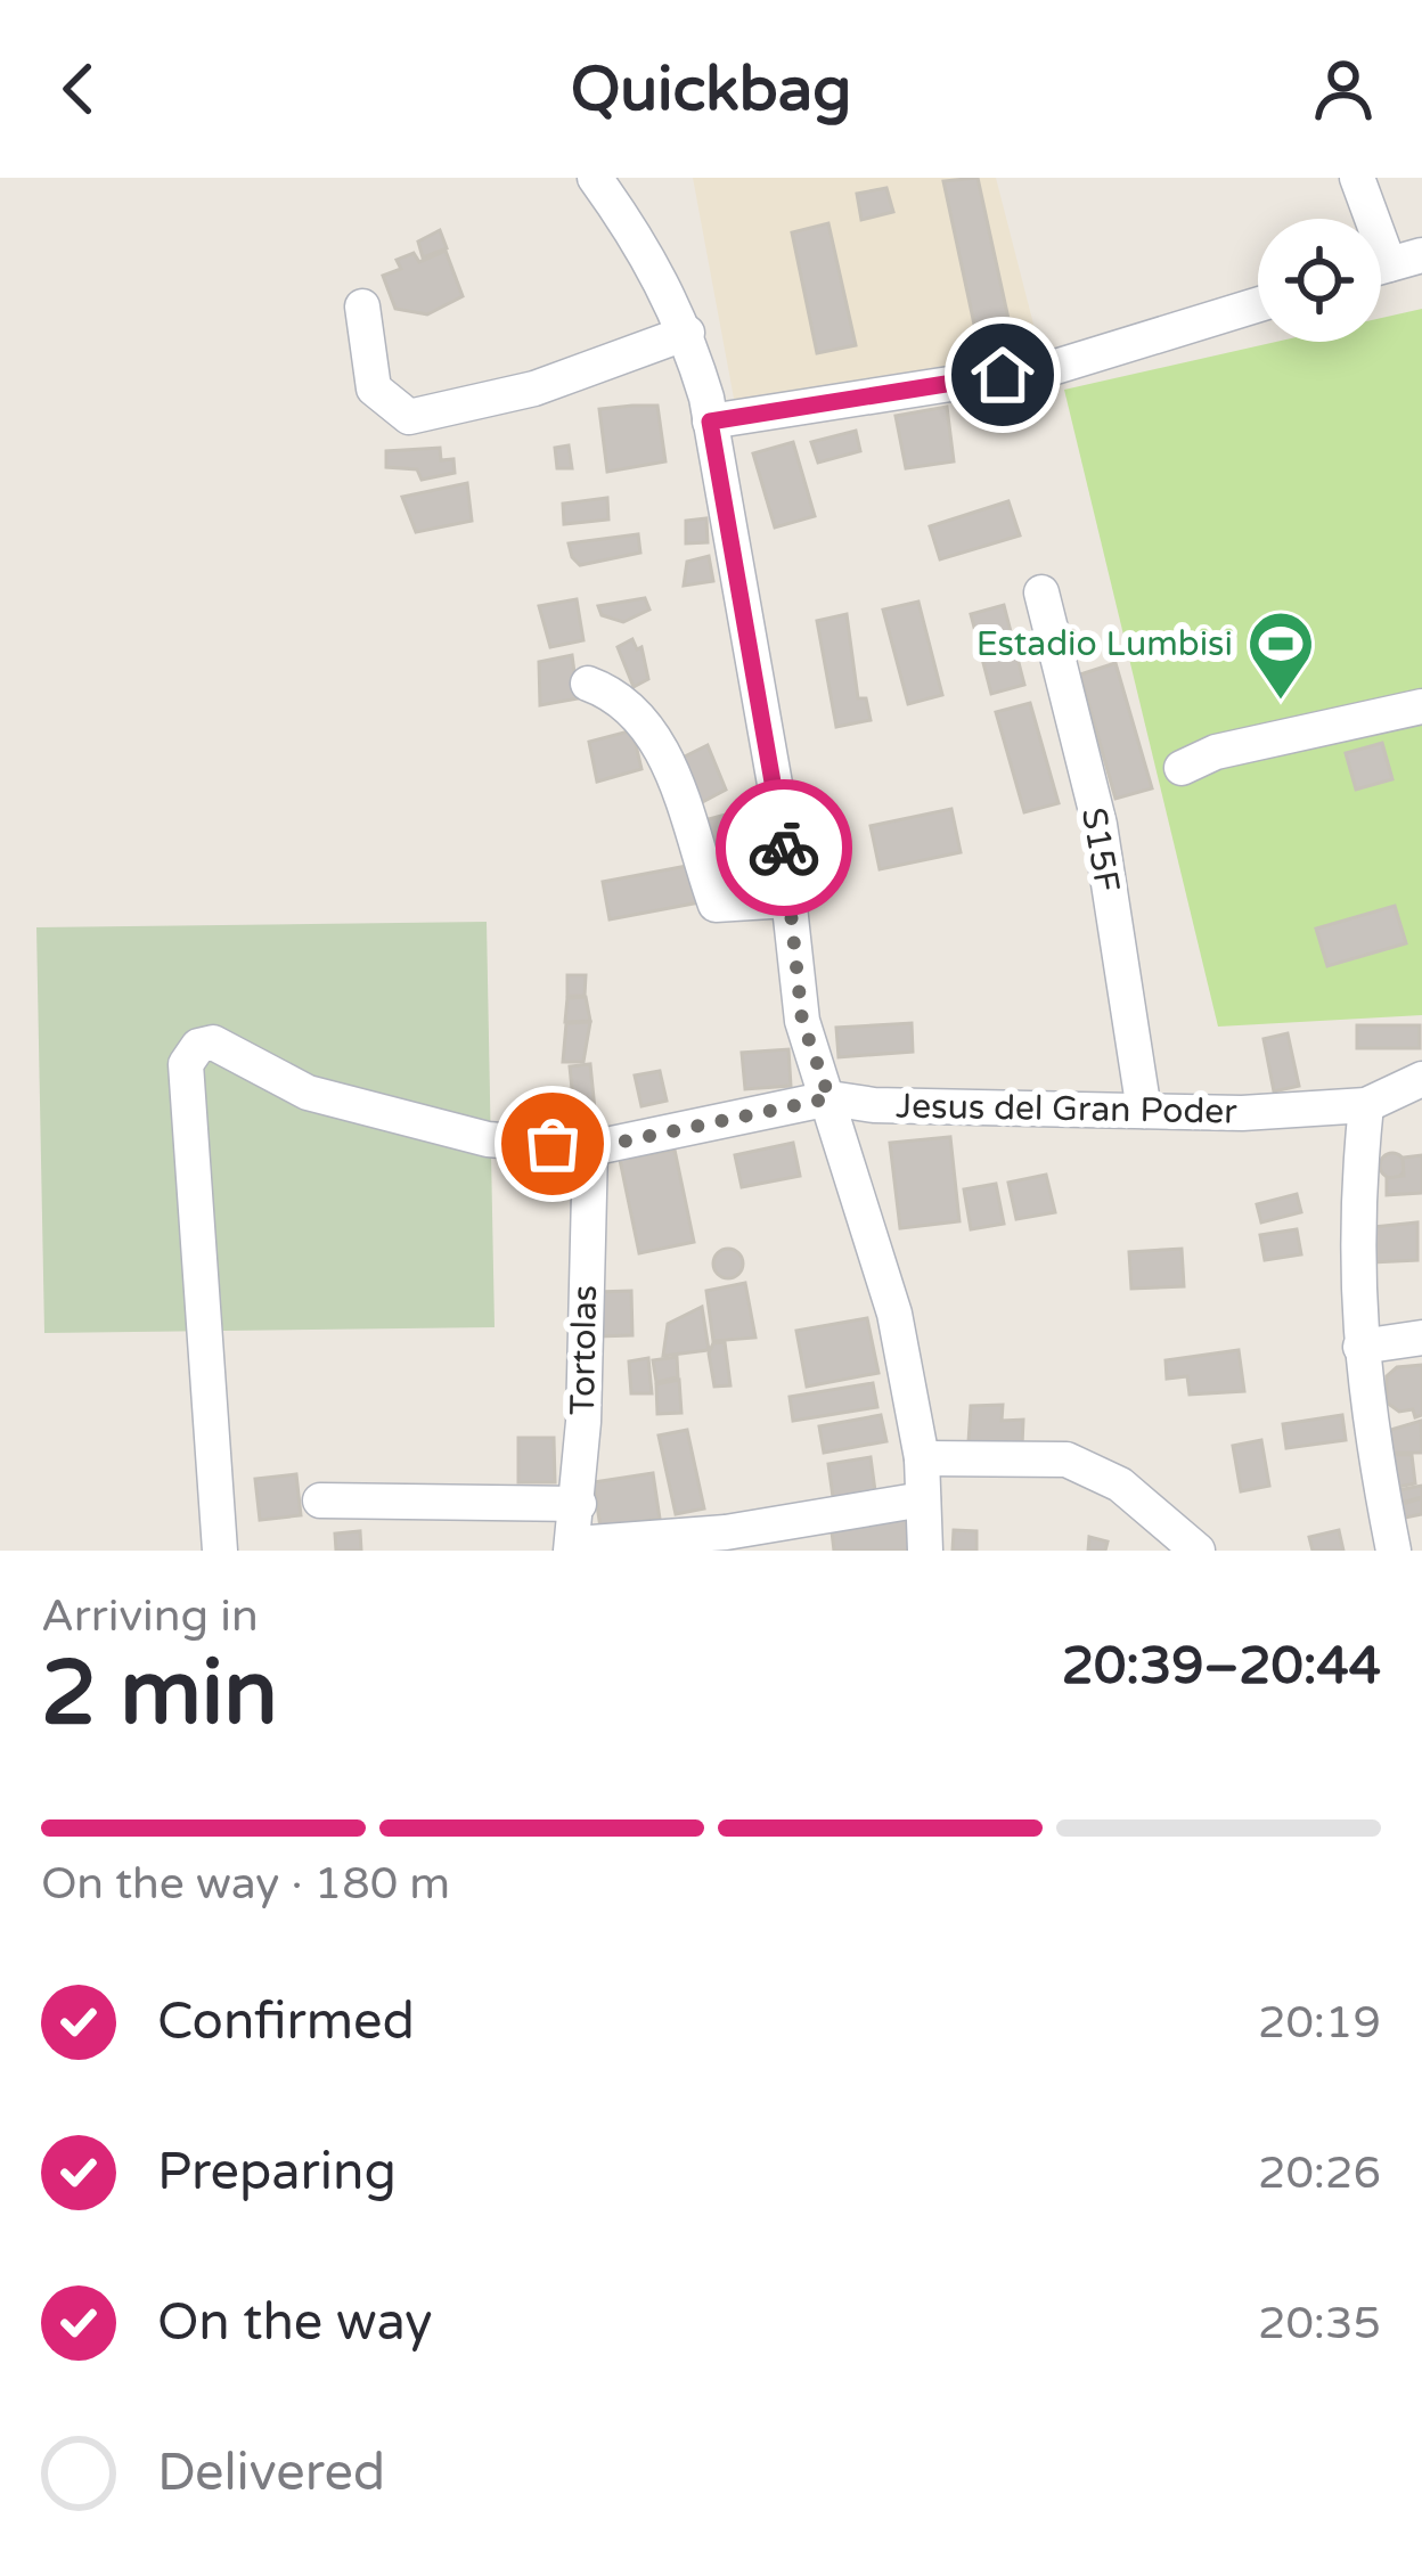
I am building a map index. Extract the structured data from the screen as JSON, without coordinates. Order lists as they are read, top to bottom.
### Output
{
  "streets": {
    "street": ["S15F", "Jesus del Gran Poder", "Tortolas"]
  },
  "crossings": [
    ["S15F", "Jesus del Gran Poder"],
    ["Jesus del Gran Poder", "Tortolas"]
  ],
  "places": {
    "sports": ["Estadio Lumbisi"]
  },
  "page": {
    "header": "Quickbag",
    "heading": ["2 min", "Arriving in", "20:39–20:44"],
    "bar": "On the way · 180 m",
    "list": [
      ["Confirmed", "20:19"],
      ["Preparing", "20:26"],
      ["On the way", "20:35"],
      "Delivered"
    ]
  }
}
